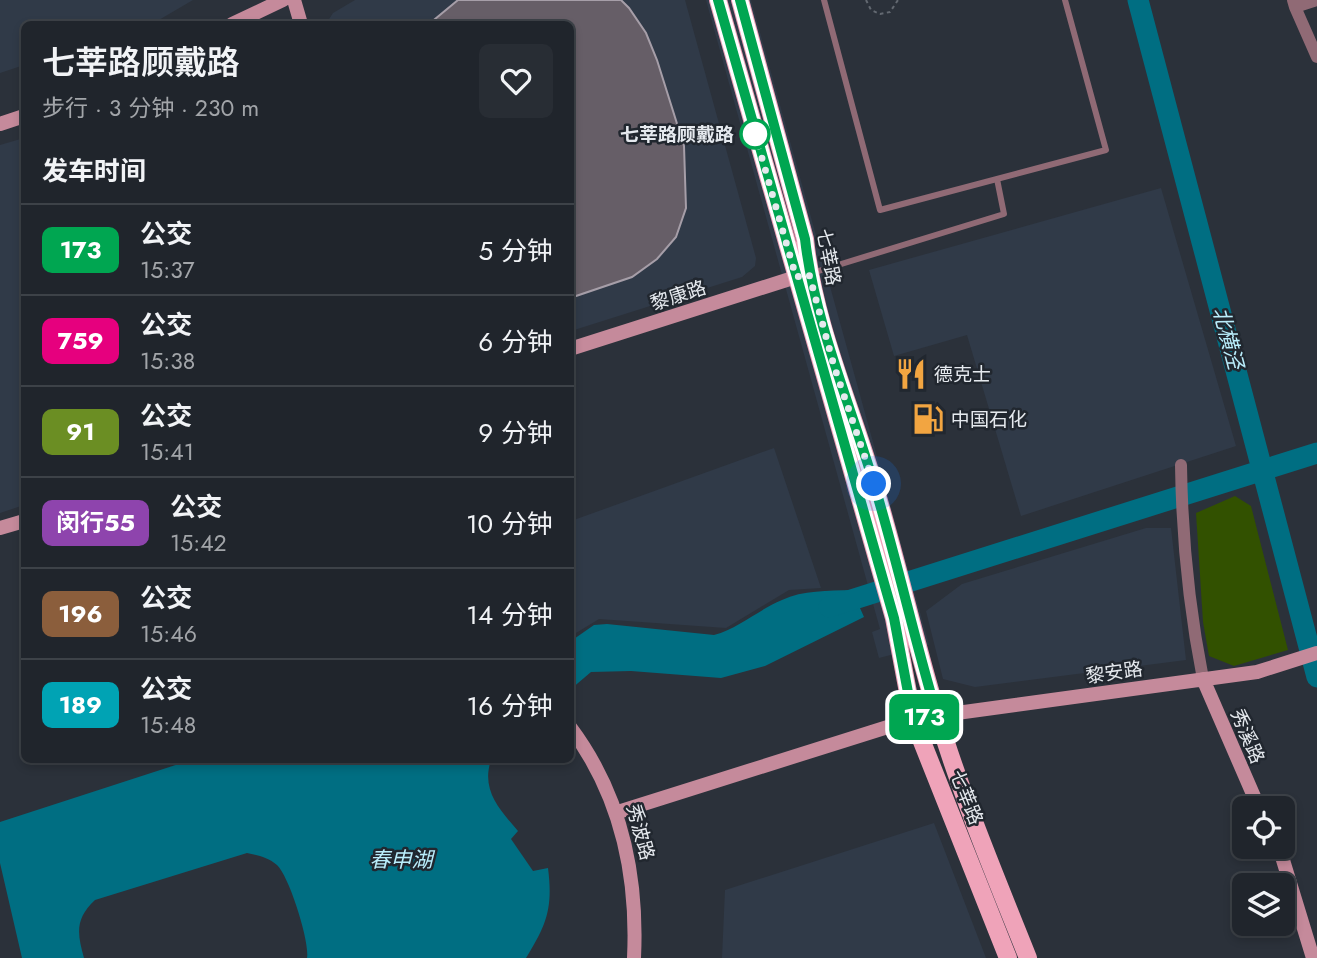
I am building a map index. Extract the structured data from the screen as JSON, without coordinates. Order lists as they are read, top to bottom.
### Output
{
  "streets": {
    "main road": ["七莘路"],
    "street": [
      "黎康路",
      "黎安路",
      "秀溪路",
      "秀波路"
    ]
  },
  "crossings": [
    ["七莘路", "黎康路"],
    ["七莘路", "黎安路"],
    ["黎安路", "秀溪路"],
    ["黎安路", "秀波路"]
  ],
  "water": ["北横泾", "春申湖"],
  "places": {
    "other": ["七莘路顾戴路"],
    "restaurant": ["德克士"],
    "fuel station": ["中国石化"]
  },
  "lines": ["bus line 173"],
  "page": {
    "on_map": "173",
    "heading": [
      ["七莘路顾戴路", "步行 · 3 分钟 · 230 m"],
      "发车时间"
    ],
    "list": [
      {
        "mark": "173",
        "name": "公交",
        "note": "15:37",
        "value": "5 分钟"
      },
      {
        "mark": "759",
        "name": "公交",
        "note": "15:38",
        "value": "6 分钟"
      },
      {
        "mark": "91",
        "name": "公交",
        "note": "15:41",
        "value": "9 分钟"
      },
      {
        "mark": "闵行55",
        "name": "公交",
        "note": "15:42",
        "value": "10 分钟"
      },
      {
        "mark": "196",
        "name": "公交",
        "note": "15:46",
        "value": "14 分钟"
      },
      {
        "mark": "189",
        "name": "公交",
        "note": "15:48",
        "value": "16 分钟"
      }
    ]
  }
}
